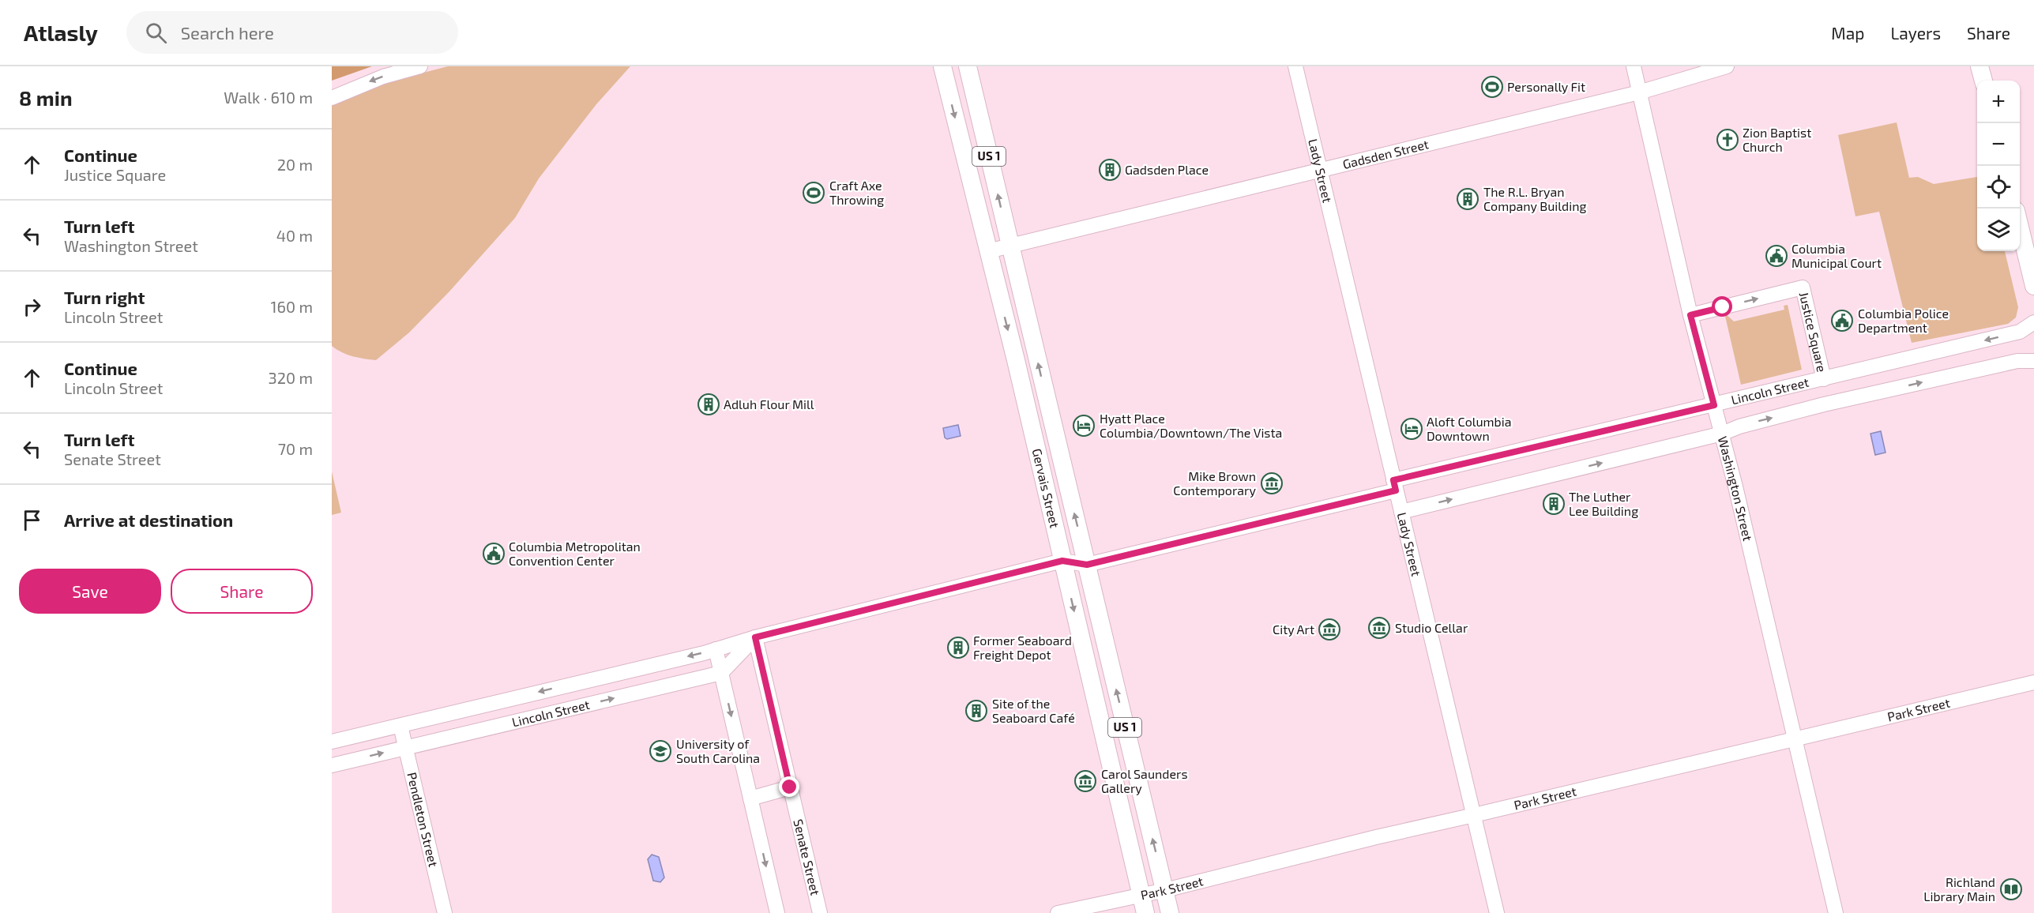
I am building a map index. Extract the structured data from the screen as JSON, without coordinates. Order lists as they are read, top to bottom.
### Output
{
  "streets": {
    "main road": ["US 1", "Gervais Street"],
    "street": [
      "Gadsden Street",
      "Lady Street",
      "Justice Square",
      "Lincoln Street",
      "Washington Street",
      "Park Street",
      "Pendleton Street",
      "Senate Street"
    ]
  },
  "crossings": [
    ["Gadsden Street", "Lady Street"],
    ["Gadsden Street", "Gervais Street"],
    ["Gadsden Street", "Washington Street"],
    ["Lady Street", "Lincoln Street"],
    ["Lady Street", "Park Street"],
    ["Justice Square", "Lincoln Street"],
    ["Justice Square", "Washington Street"],
    ["Lincoln Street", "Gervais Street"],
    ["Lincoln Street", "Washington Street"],
    ["Lincoln Street", "Pendleton Street"],
    ["Lincoln Street", "Senate Street"],
    ["Gervais Street", "Park Street"],
    ["Washington Street", "Park Street"]
  ],
  "places": {
    "sports": ["Personally Fit", "Craft Axe Throwing"],
    "church": ["Zion Baptist Church"],
    "building": [
      "Gadsden Place",
      "The R.L. Bryan Company Building",
      "Adluh Flour Mill",
      "The Luther Lee Building",
      "Former Seaboard Freight Depot",
      "Site of the Seaboard Café"
    ],
    "public building": ["Columbia Municipal Court", "Columbia Police Department", "Columbia Metropolitan Convention Center"],
    "hotel": ["Hyatt Place Columbia/Downtown/The Vista", "Aloft Columbia Downtown"],
    "museum": [
      "Mike Brown Contemporary",
      "Studio Cellar",
      "City Art",
      "Carol Saunders Gallery"
    ],
    "school or university": ["University of South Carolina"],
    "library": ["Richland Library Main"]
  },
  "page": {
    "header": "Atlasly",
    "search": "Search here",
    "nav": ["Map", "Layers", "Share"],
    "heading": ["8 min", "Walk · 610 m"],
    "map_buttons": ["+", "−"],
    "list": [
      ["Continue", "Justice Square", "20 m"],
      ["Turn left", "Washington Street", "40 m"],
      ["Turn right", "Lincoln Street", "160 m"],
      ["Continue", "Lincoln Street", "320 m"],
      ["Turn left", "Senate Street", "70 m"],
      "Arrive at destination"
    ],
    "buttons": ["Save", "Share"]
  }
}
